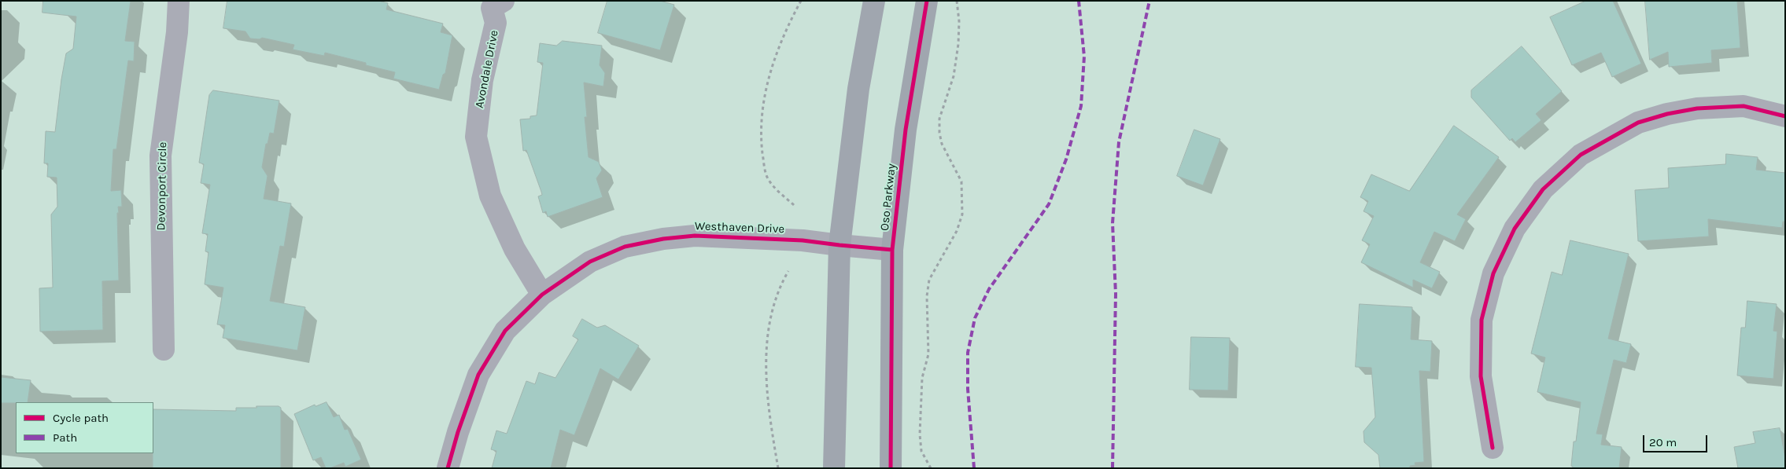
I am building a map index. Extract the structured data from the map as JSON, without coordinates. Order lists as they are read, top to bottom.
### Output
{
  "streets": {
    "main road": ["Oso Parkway"],
    "street": ["Avondale Drive", "Devonport Circle", "Westhaven Drive"]
  },
  "crossings": [
    ["Avondale Drive", "Westhaven Drive"],
    ["Oso Parkway", "Westhaven Drive"]
  ],
  "legend": ["Cycle path", "Path"],
  "scale_bar": "20 m"
}
